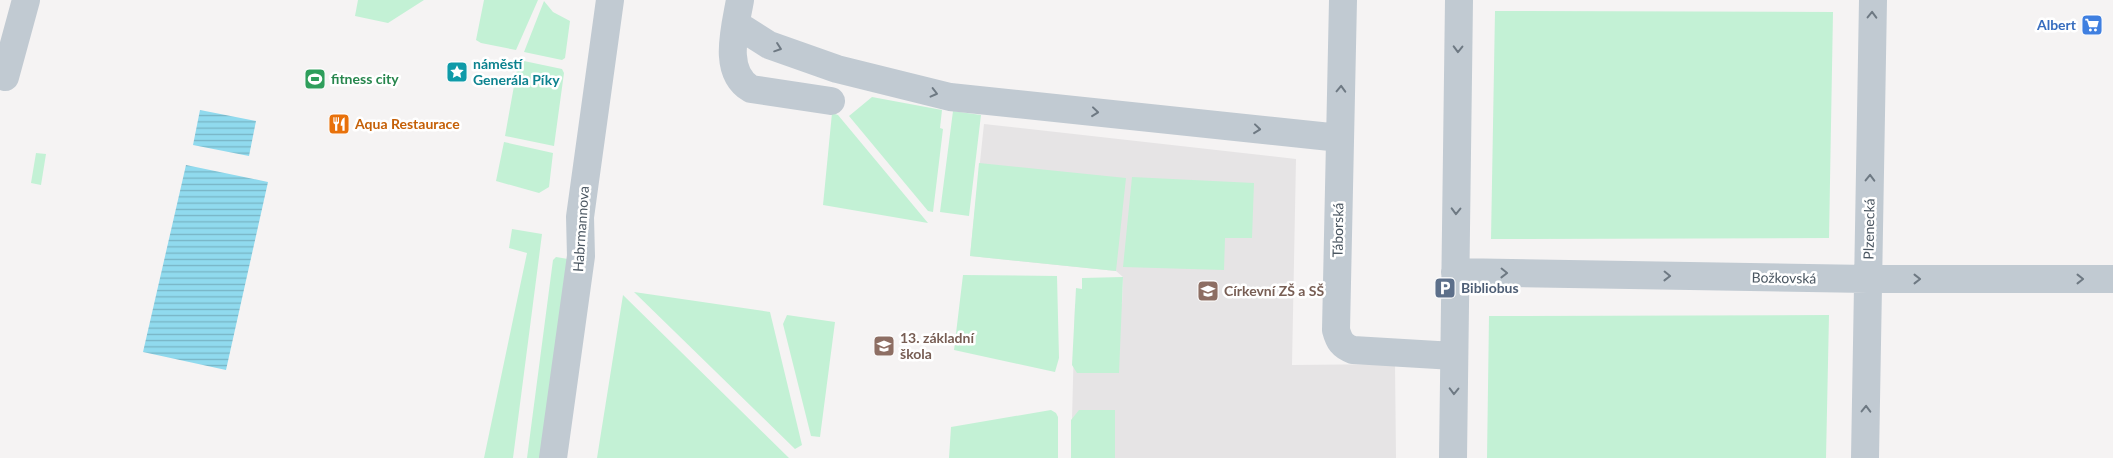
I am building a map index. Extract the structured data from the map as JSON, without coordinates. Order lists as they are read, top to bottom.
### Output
{
  "streets": {
    "street": [
      "Habrmannova",
      "Plzenecká",
      "Táborská",
      "Božkovská"
    ]
  },
  "crossings": [
    ["Plzenecká", "Božkovská"]
  ],
  "one_way": ["Plzenecká", "Božkovská"],
  "places": {
    "supermarket": ["Albert"],
    "place": ["náměstí Generála Píky"],
    "sports": ["fitness city"],
    "restaurant": ["Aqua Restaurace"],
    "parking": ["Bibliobus"],
    "school or university": ["Církevní ZŠ a SŠ", "13. základní škola"]
  }
}
